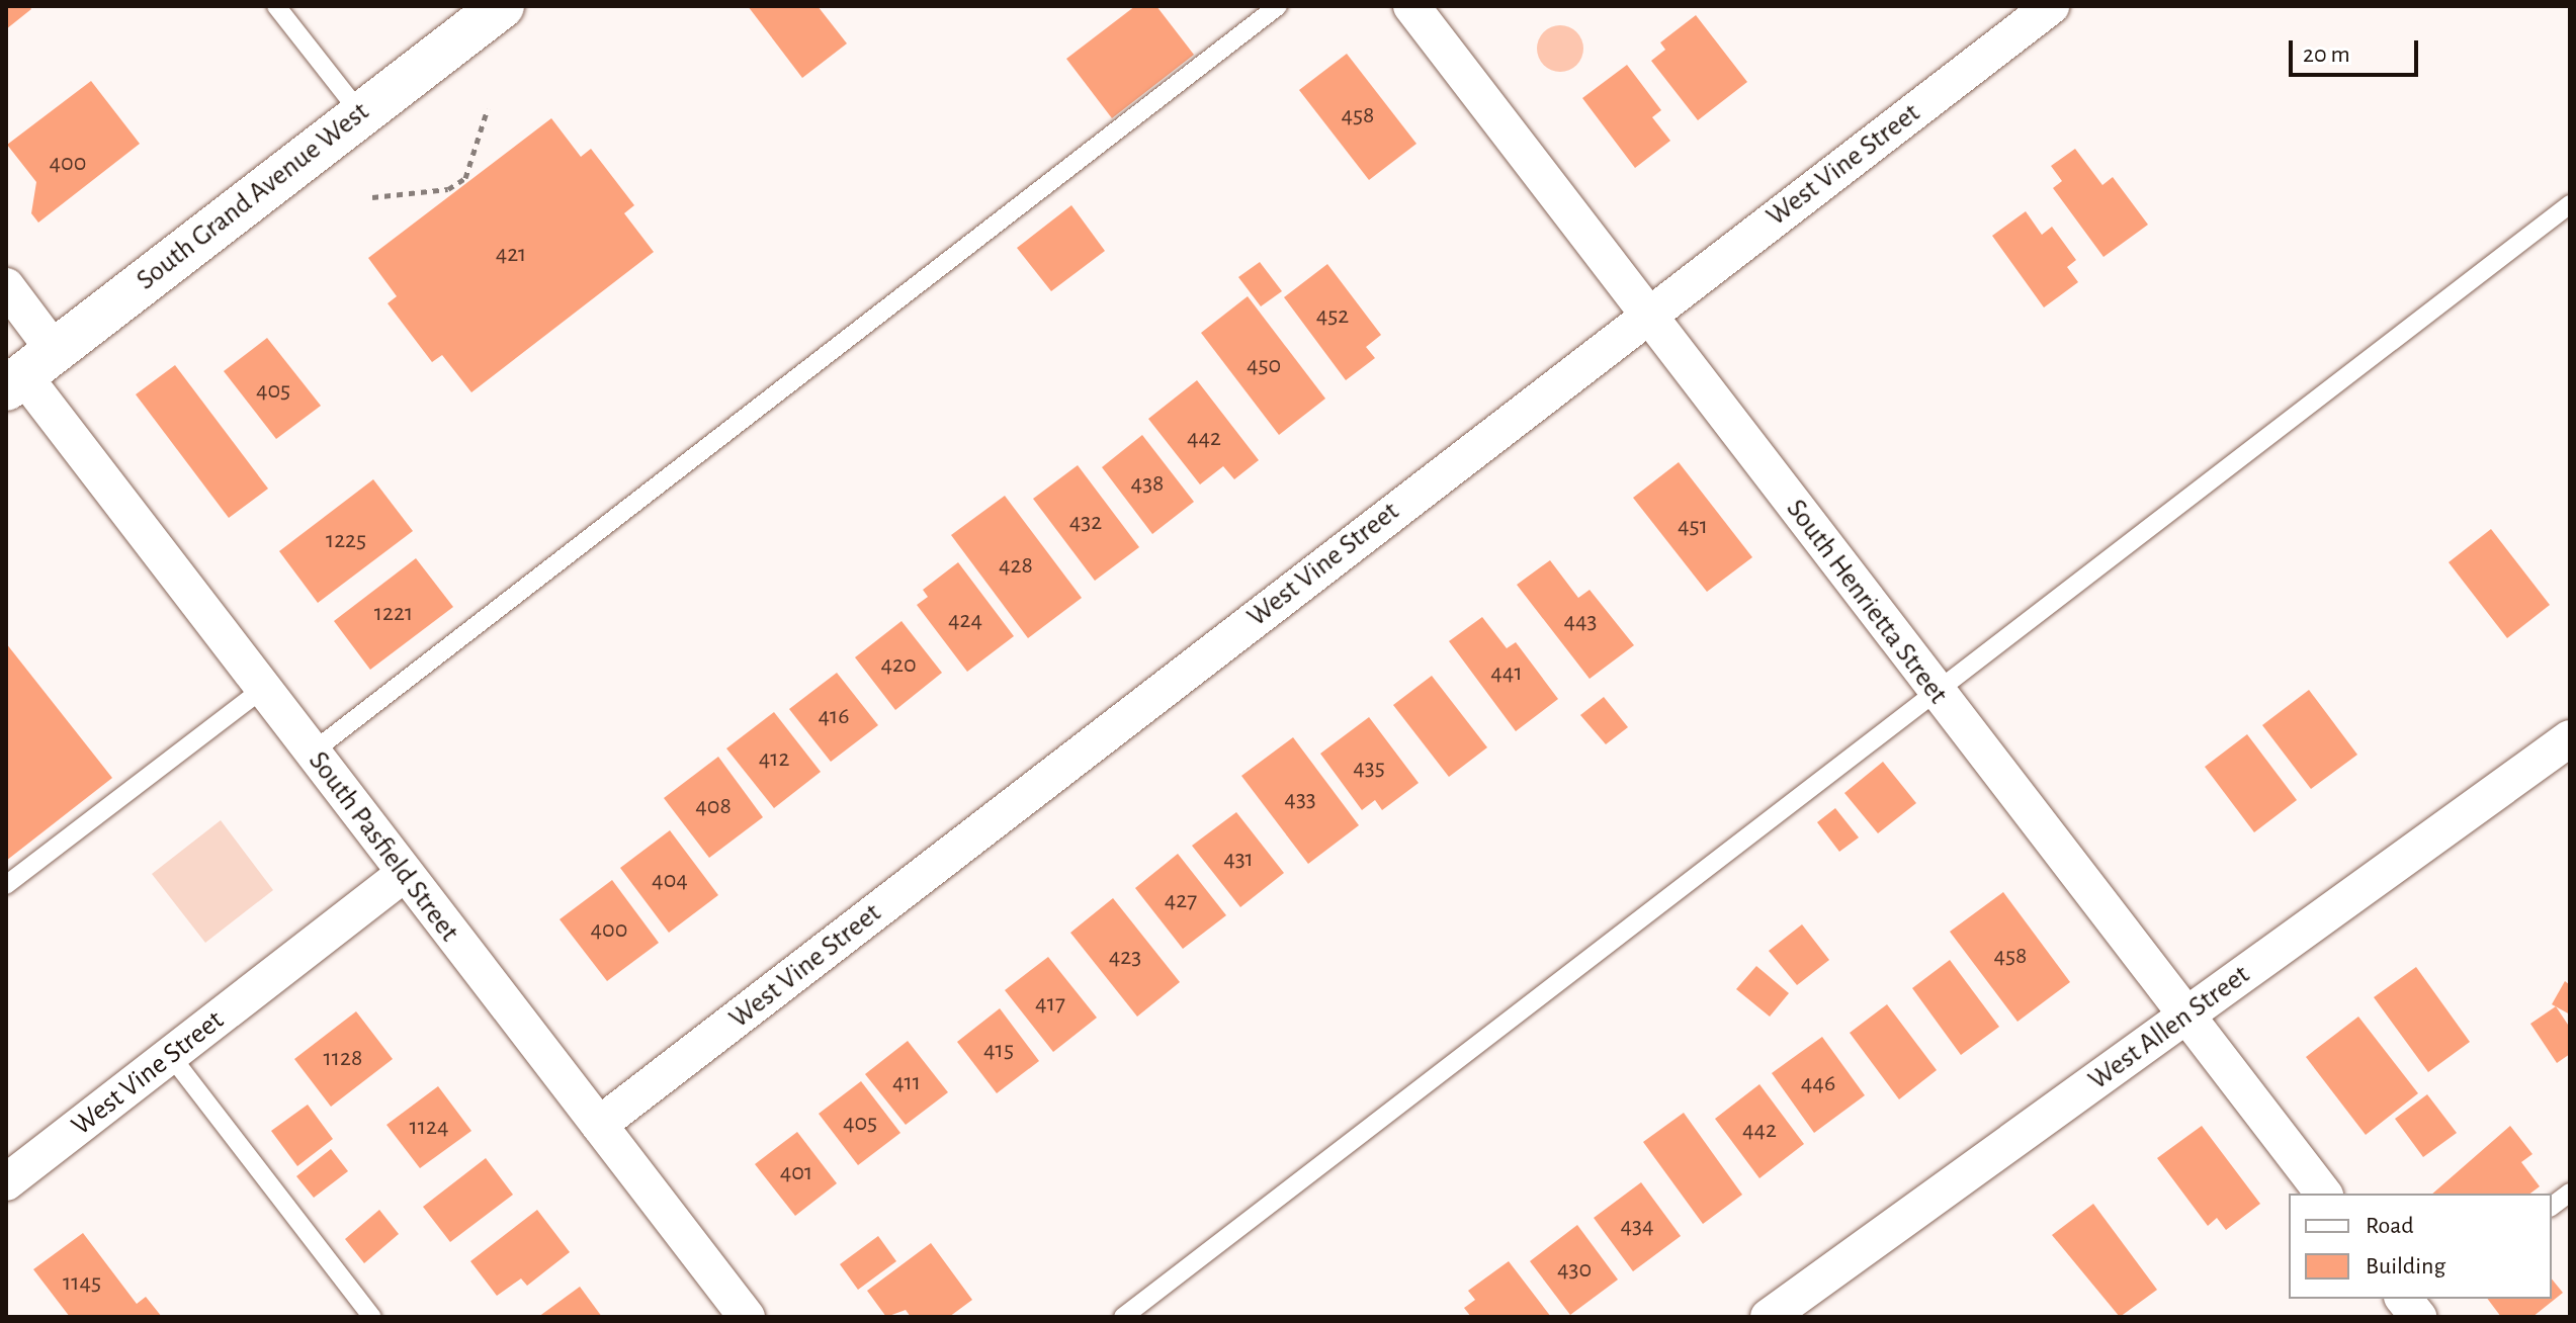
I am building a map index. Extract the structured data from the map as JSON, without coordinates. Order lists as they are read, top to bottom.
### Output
{
  "streets": {
    "main road": ["South Grand Avenue West"],
    "street": [
      "West Vine Street",
      "South Henrietta Street",
      "South Pasfield Street",
      "West Allen Street"
    ]
  },
  "crossings": [
    ["West Vine Street", "South Henrietta Street"],
    ["West Vine Street", "South Pasfield Street"],
    ["South Grand Avenue West", "South Pasfield Street"],
    ["South Henrietta Street", "West Allen Street"]
  ],
  "house_numbers": [
    "458",
    "400",
    "421",
    "452",
    "450",
    "405",
    "442",
    "438",
    "432",
    "451",
    "1225",
    "428",
    "1221",
    "424",
    "443",
    "420",
    "441",
    "416",
    "412",
    "435",
    "433",
    "408",
    "431",
    "404",
    "427",
    "400",
    "458",
    "423",
    "417",
    "415",
    "1128",
    "411",
    "446",
    "405",
    "1124",
    "442",
    "401",
    "434",
    "430",
    "1145"
  ],
  "legend": ["Road", "Building"],
  "scale_bar": "20 m"
}
